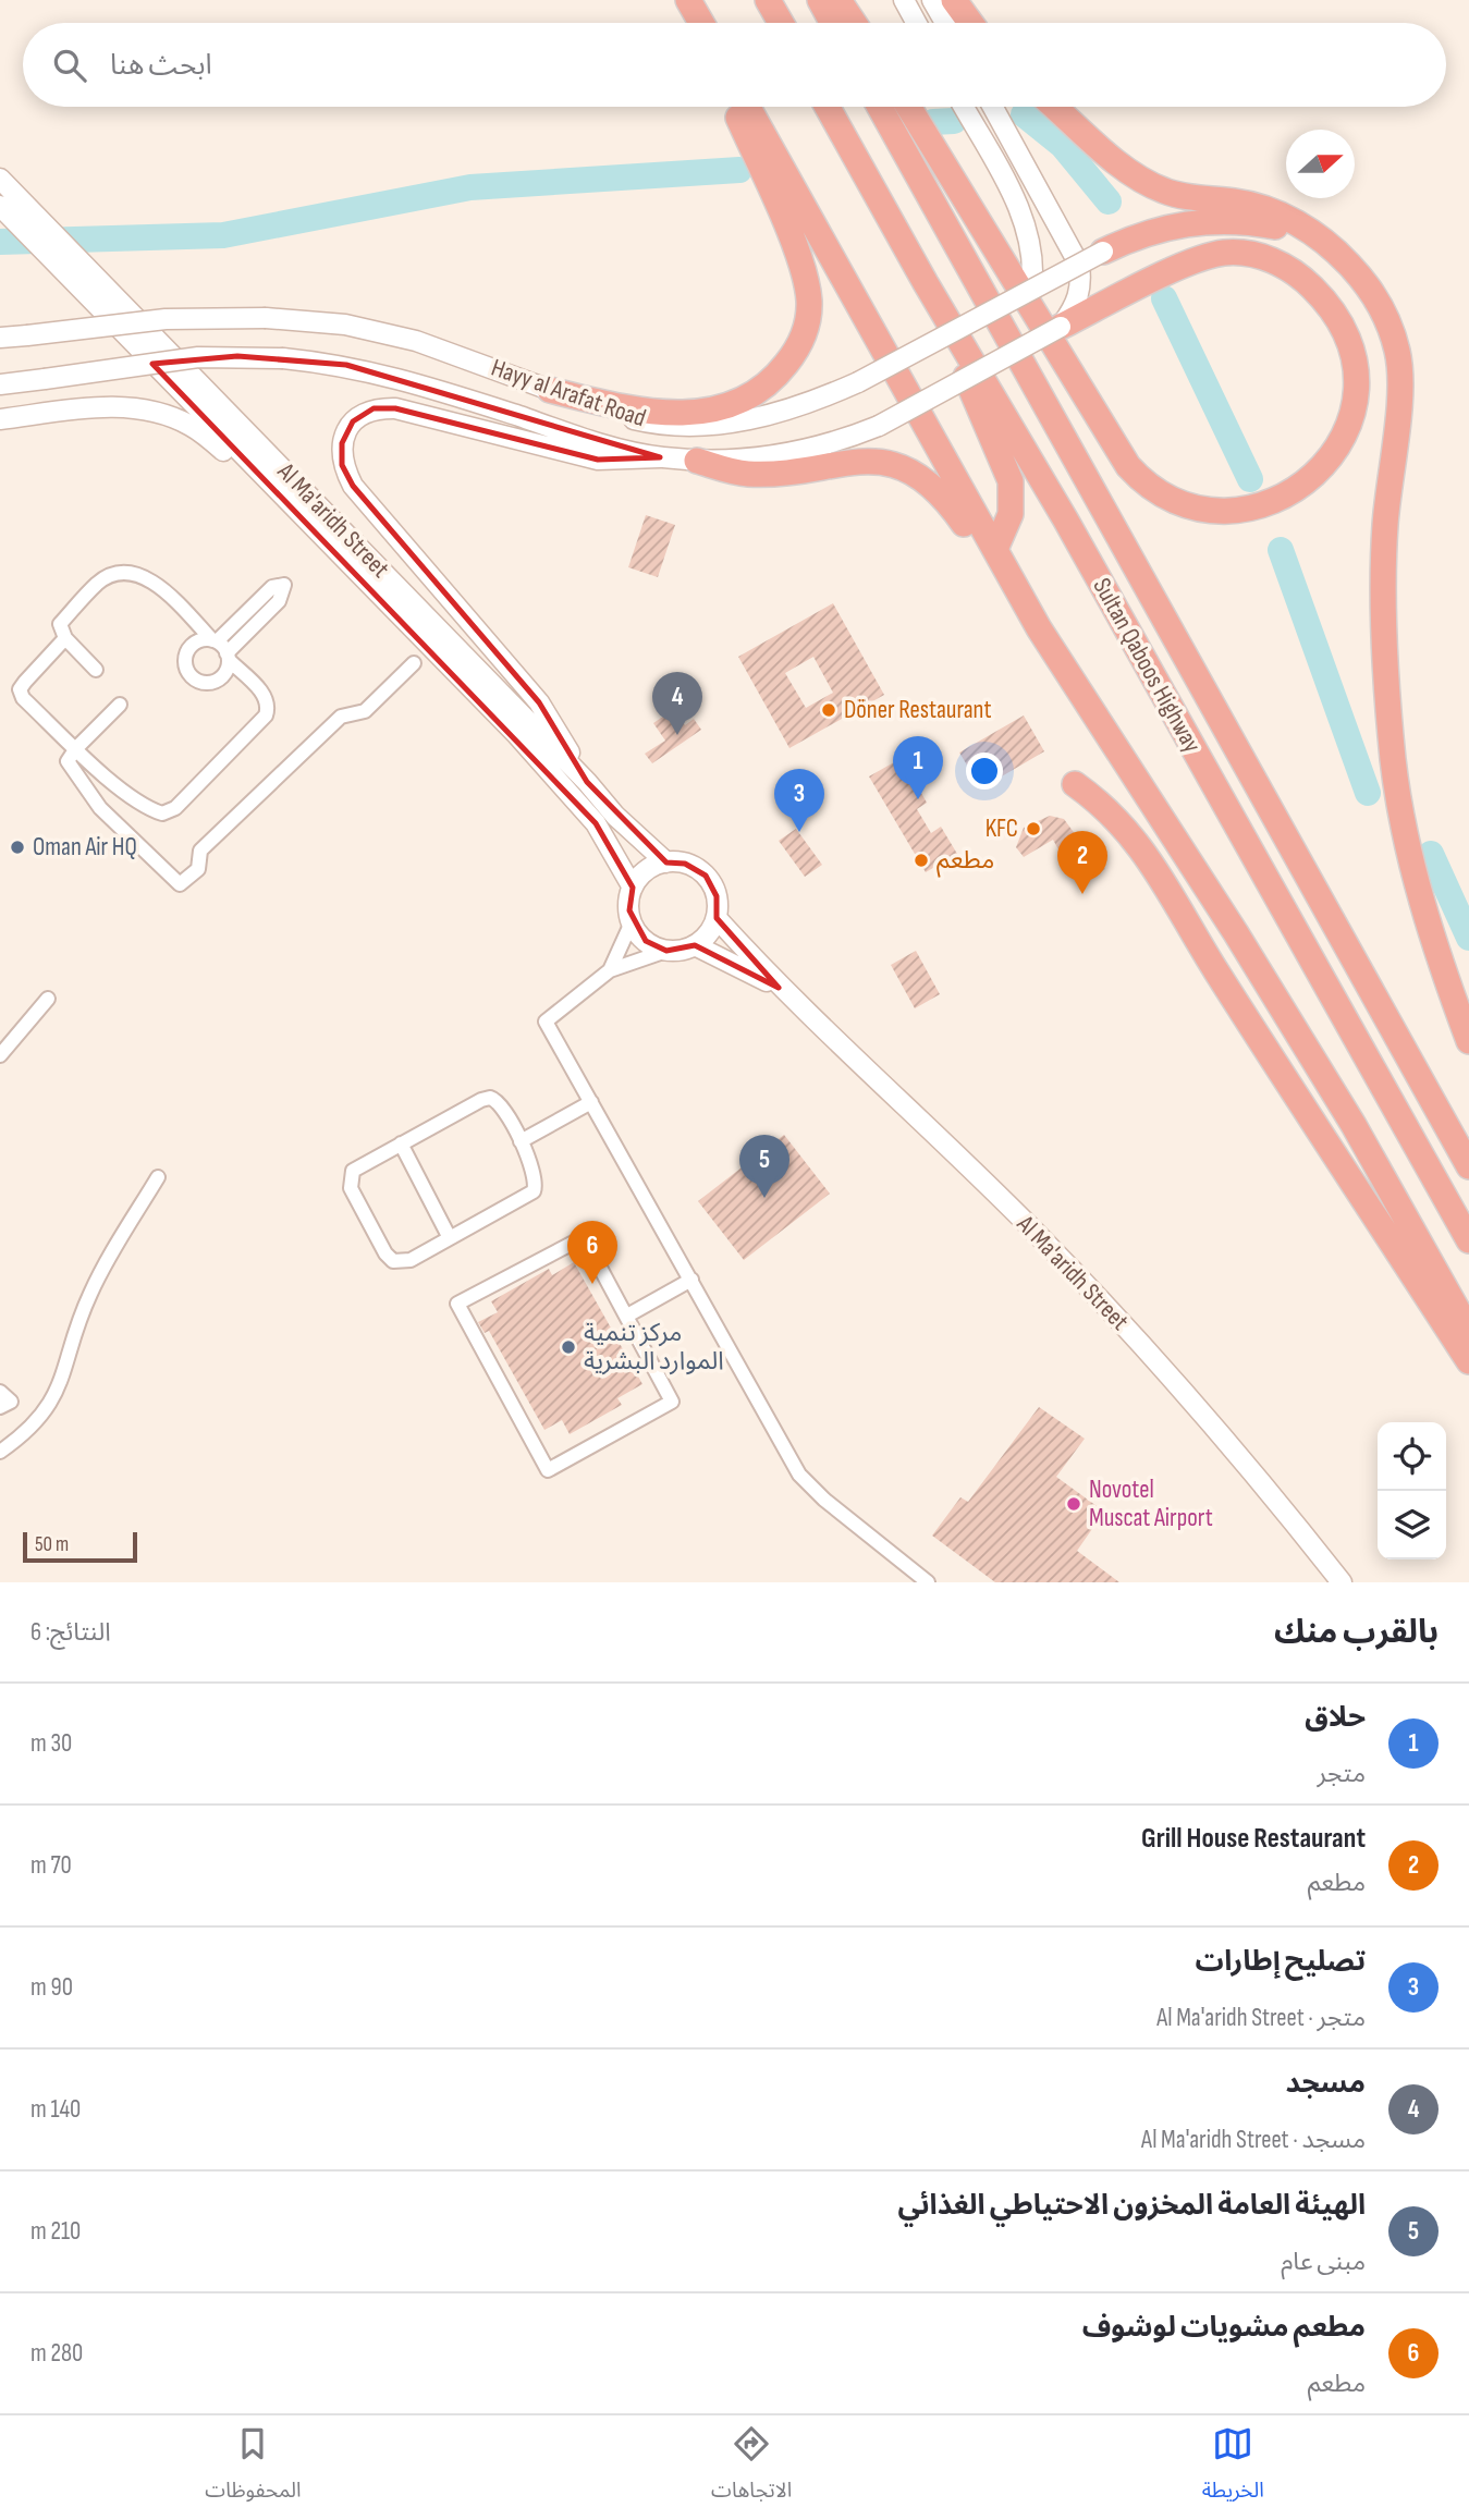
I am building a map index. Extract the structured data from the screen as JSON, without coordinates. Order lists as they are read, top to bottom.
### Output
{
  "streets": {
    "highway": ["Sultan Qaboos Highway"],
    "main road": ["Hayy al Arafat Road", "Al Ma'aridh Street"]
  },
  "places": [
    "Döner Restaurant",
    "KFC",
    "Oman Air HQ",
    "مطعم",
    "مركز تنمية الموارد البشرية",
    "Novotel Muscat Airport"
  ],
  "scale_bar": "50 m",
  "north": "right",
  "page": {
    "search": "ابحث هنا",
    "pins": [
      "4",
      "1",
      "3",
      "2",
      "5",
      "6"
    ],
    "scale": "50 m",
    "heading": ["بالقرب منك", "النتائج: 6"],
    "list": [
      {
        "mark": "1",
        "name": "حلاق",
        "note": "متجر",
        "value": "30 m"
      },
      {
        "mark": "2",
        "name": "Grill House Restaurant",
        "note": "مطعم",
        "value": "70 m"
      },
      {
        "mark": "3",
        "name": "تصليح إطارات",
        "note": "متجر · Al Ma'aridh Street",
        "value": "90 m"
      },
      {
        "mark": "4",
        "name": "مسجد",
        "note": "مسجد · Al Ma'aridh Street",
        "value": "140 m"
      },
      {
        "mark": "5",
        "name": "الهيئة العامة المخزون الاحتياطي الغذائي",
        "note": "مبنى عام",
        "value": "210 m"
      },
      {
        "mark": "6",
        "name": "مطعم مشويات لوشوف",
        "note": "مطعم",
        "value": "280 m"
      }
    ],
    "nav": ["الخريطة", "الاتجاهات", "المحفوظات"]
  }
}
